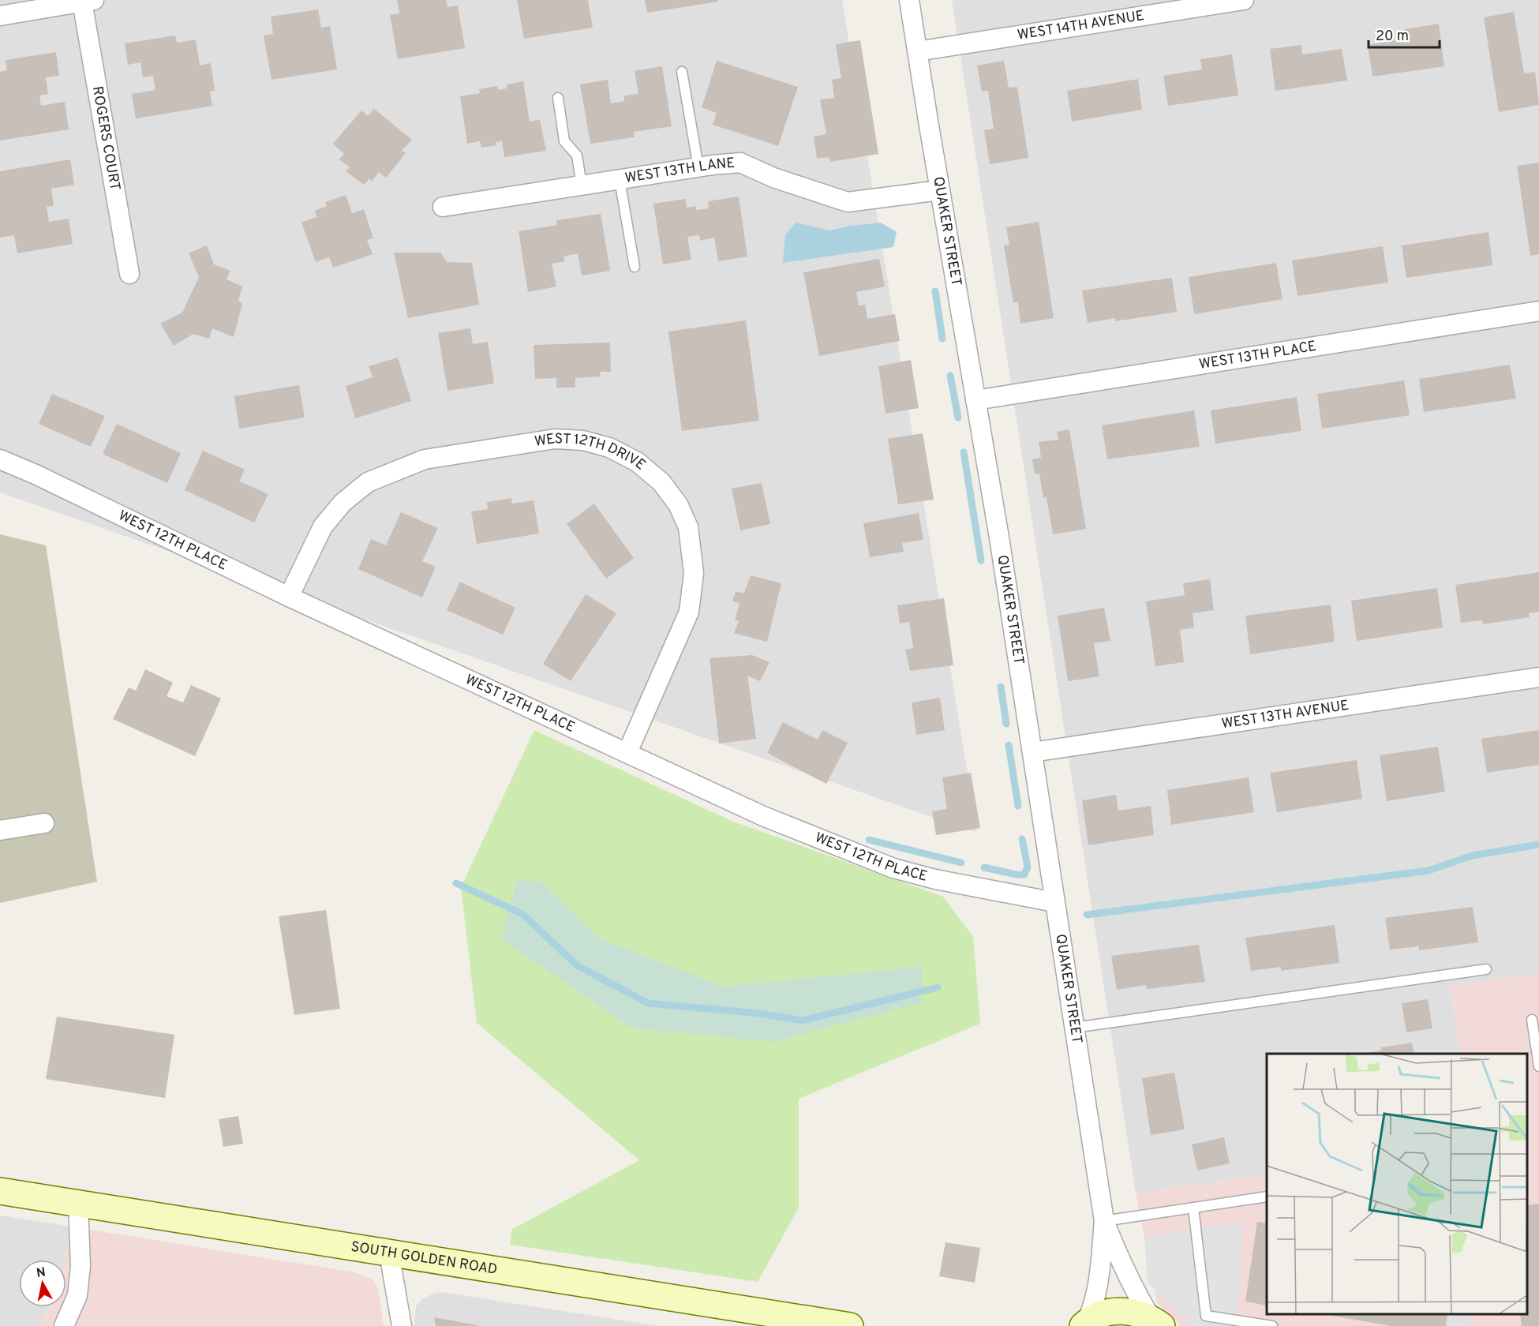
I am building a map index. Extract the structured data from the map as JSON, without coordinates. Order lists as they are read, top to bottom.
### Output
{
  "streets": {
    "main road": ["SOUTH GOLDEN ROAD"],
    "street": [
      "WEST 14TH AVENUE",
      "ROGERS COURT",
      "WEST 13TH LANE",
      "QUAKER STREET",
      "WEST 13TH PLACE",
      "WEST 12TH DRIVE",
      "WEST 12TH PLACE",
      "WEST 13TH AVENUE"
    ]
  },
  "crossings": [
    ["WEST 14TH AVENUE", "QUAKER STREET"],
    ["WEST 13TH LANE", "QUAKER STREET"],
    ["QUAKER STREET", "WEST 13TH PLACE"],
    ["QUAKER STREET", "WEST 12TH PLACE"],
    ["QUAKER STREET", "WEST 13TH AVENUE"],
    ["WEST 12TH DRIVE", "WEST 12TH PLACE"]
  ],
  "scale_bar": "20 m",
  "north": "top"
}
